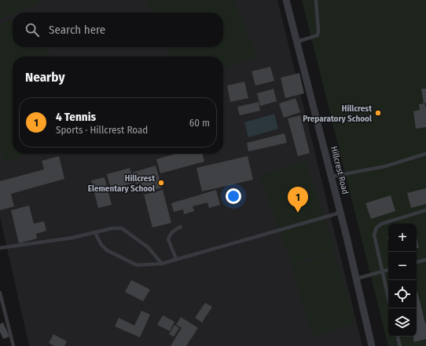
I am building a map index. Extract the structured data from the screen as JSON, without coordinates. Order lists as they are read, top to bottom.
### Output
{
  "streets": {
    "street": ["Hillcrest Road"]
  },
  "places": ["Hillcrest Preparatory School", "Hillcrest Elementary School"],
  "page": {
    "search": "Search here",
    "heading": "Nearby",
    "list": [
      {
        "mark": "1",
        "name": "4 Tennis",
        "note": "Sports · Hillcrest Road",
        "value": "60 m"
      }
    ],
    "pins": "1",
    "map_buttons": ["+", "−"]
  }
}
